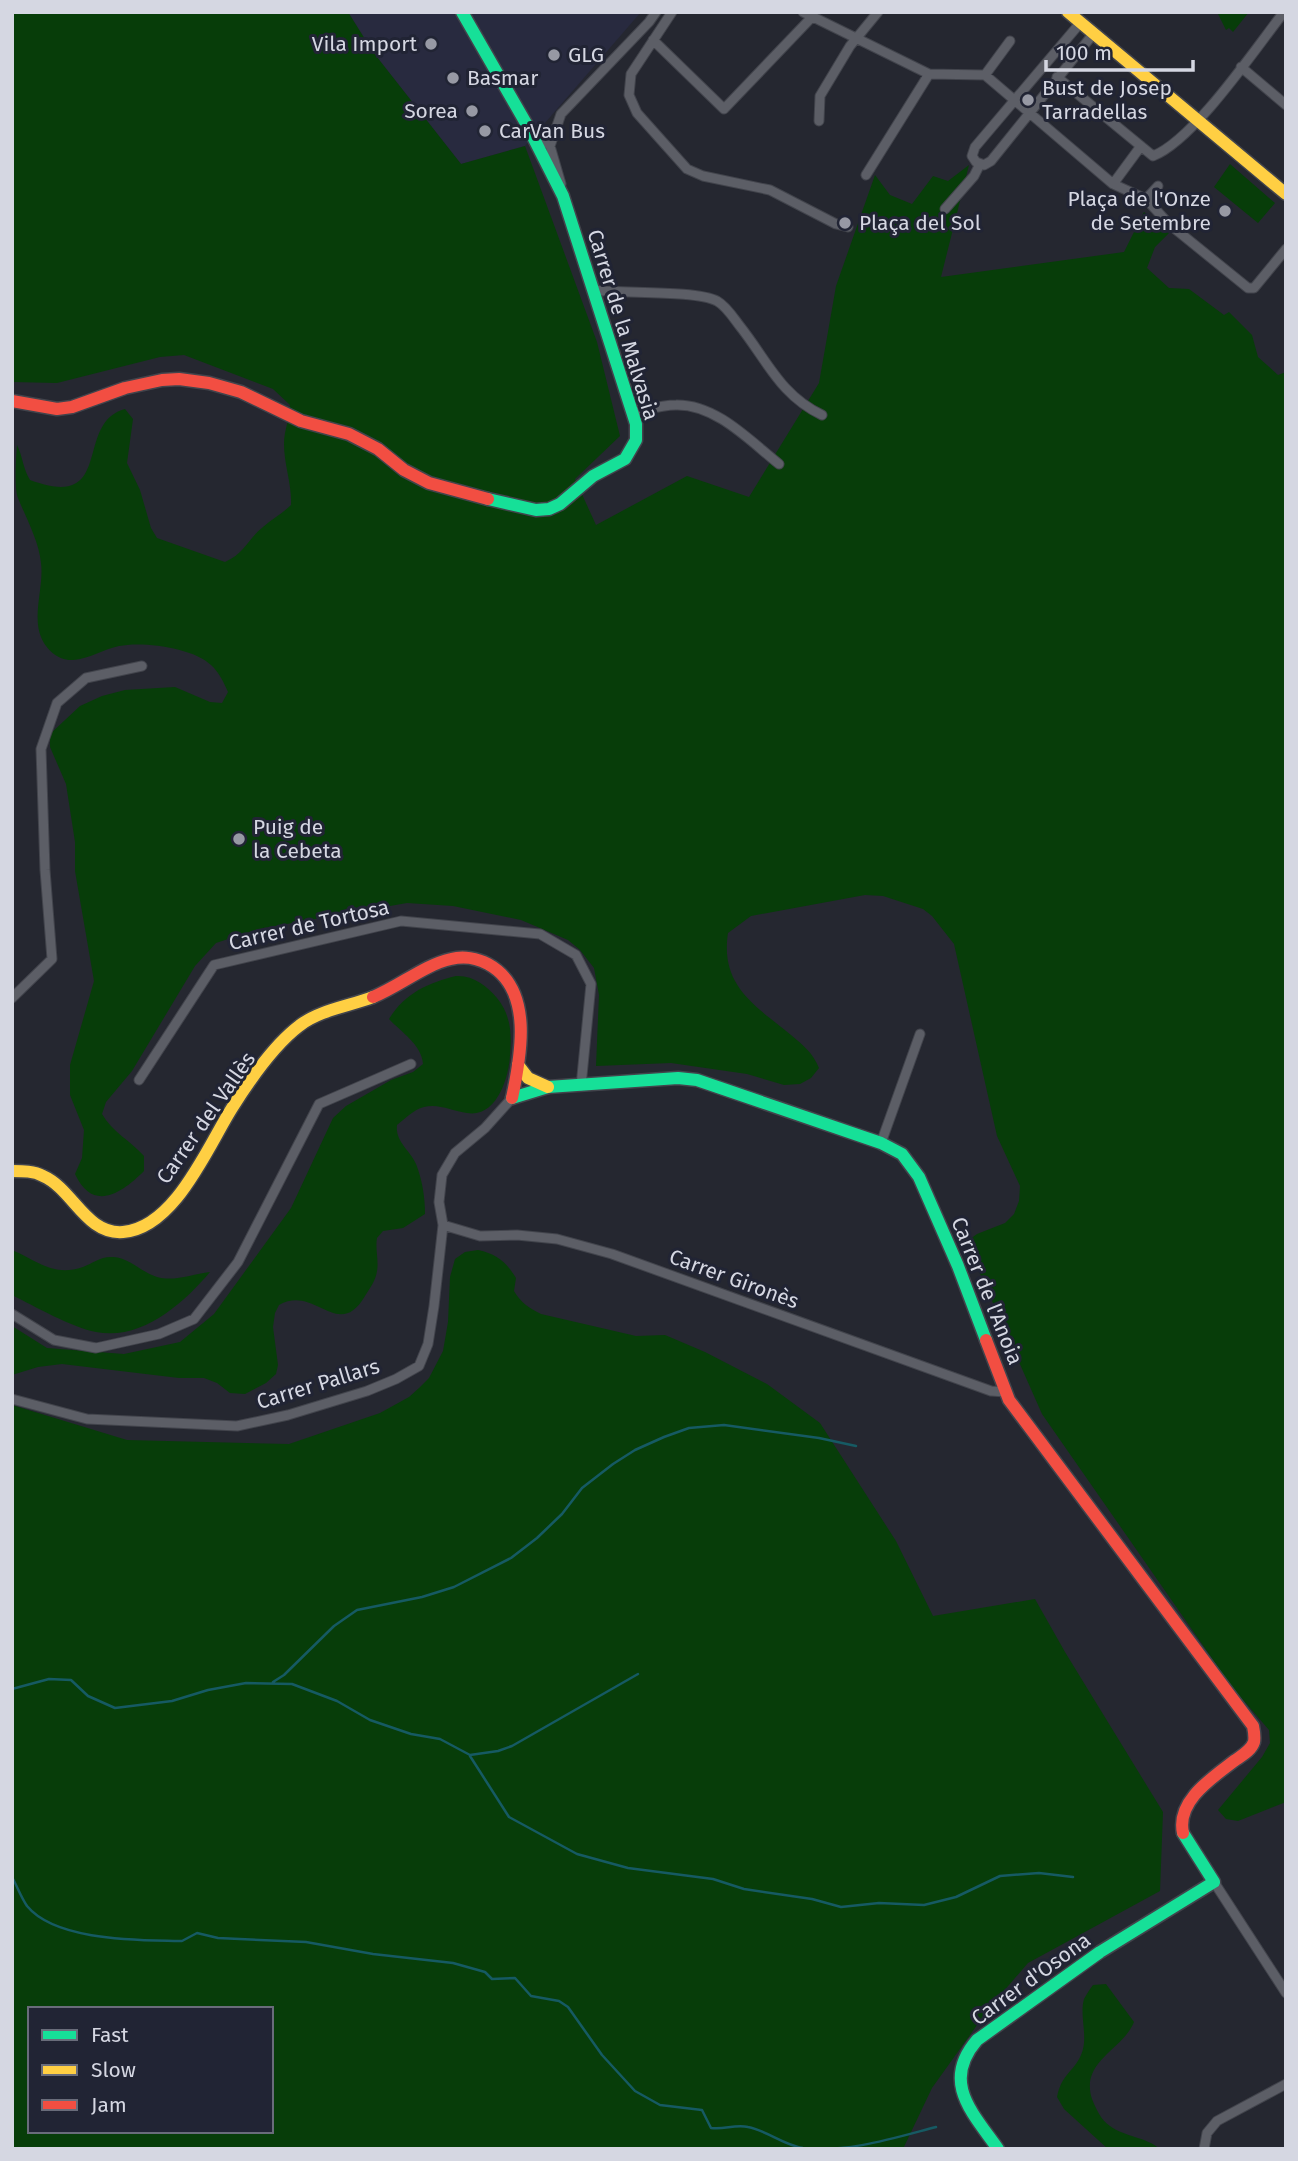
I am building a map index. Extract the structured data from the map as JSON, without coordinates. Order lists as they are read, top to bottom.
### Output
{
  "streets": {
    "street": [
      "Carrer de la Malvasia",
      "Carrer de Tortosa",
      "Carrer del Vallès",
      "Carrer Gironès",
      "Carrer de l'Anoia",
      "Carrer Pallars",
      "Carrer d'Osona"
    ]
  },
  "crossings": [
    ["Carrer de Tortosa", "Carrer de l'Anoia"],
    ["Carrer del Vallès", "Carrer de l'Anoia"],
    ["Carrer del Vallès", "Carrer Pallars"],
    ["Carrer Gironès", "Carrer de l'Anoia"],
    ["Carrer Gironès", "Carrer Pallars"],
    ["Carrer de l'Anoia", "Carrer Pallars"],
    ["Carrer de l'Anoia", "Carrer d'Osona"]
  ],
  "places": [
    "Vila Import",
    "GLG",
    "Basmar",
    "Bust de Josep Tarradellas",
    "Sorea",
    "CarVan Bus",
    "Plaça de l'Onze de Setembre",
    "Plaça del Sol",
    "Puig de la Cebeta"
  ],
  "legend": ["Fast", "Slow", "Jam"],
  "scale_bar": "100 m"
}
